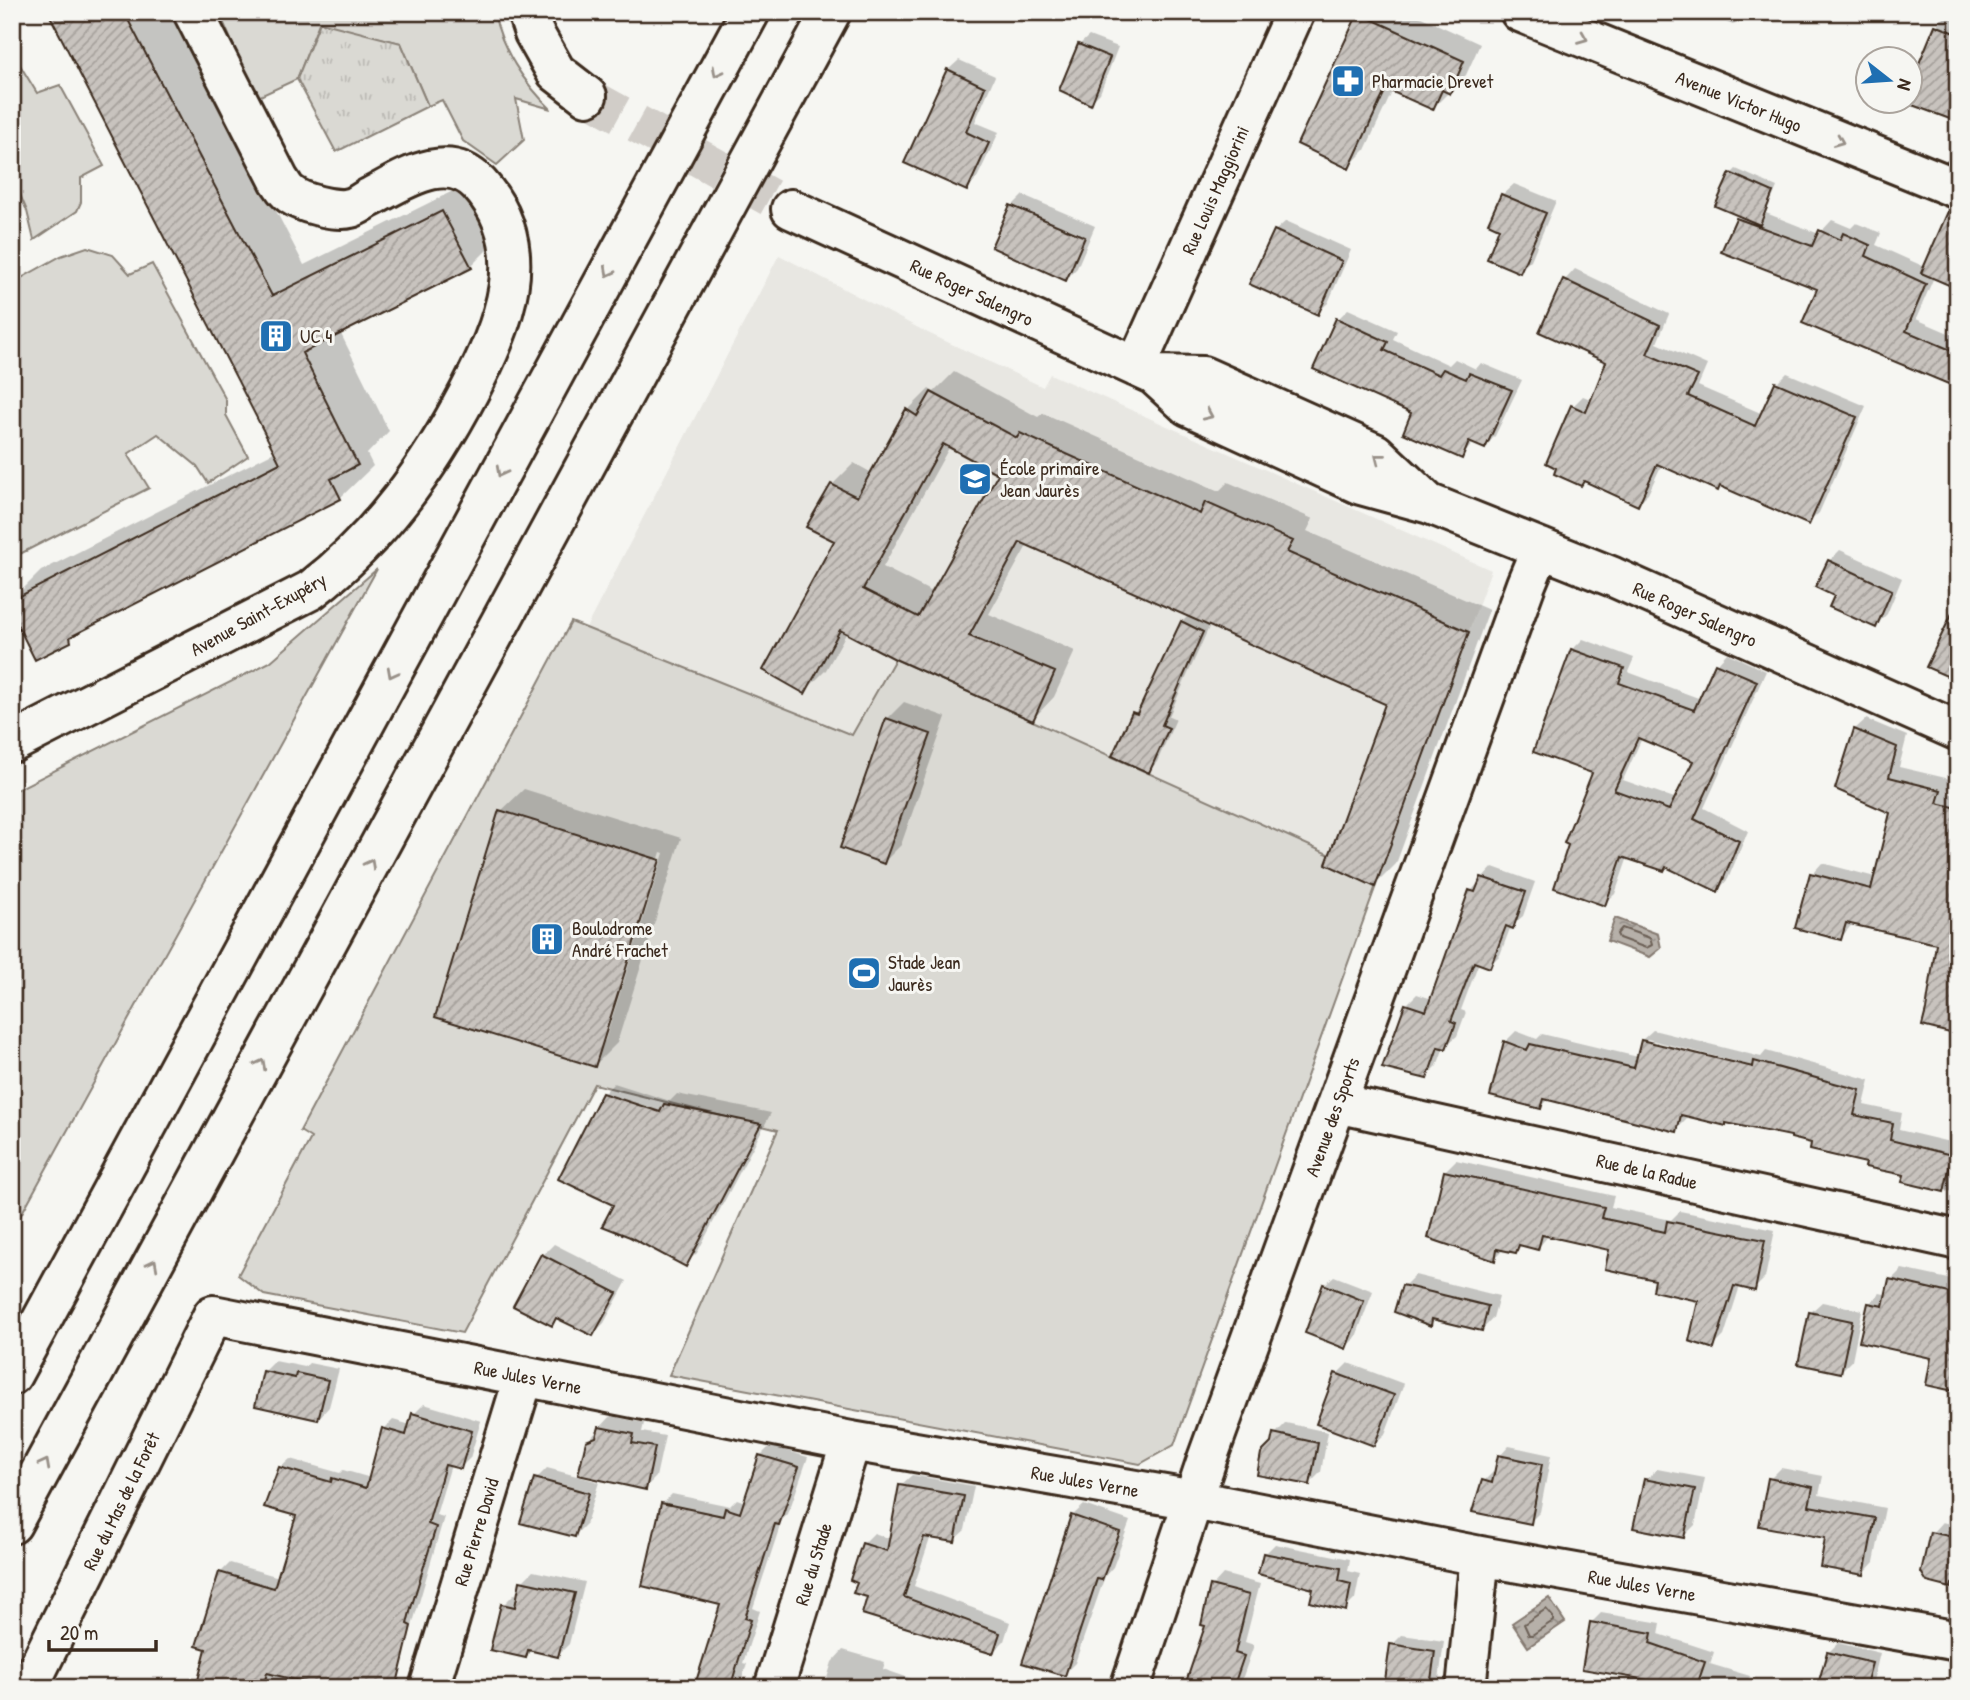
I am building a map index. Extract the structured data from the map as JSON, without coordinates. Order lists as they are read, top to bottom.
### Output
{
  "streets": {
    "main road": [
      "Avenue Victor Hugo",
      "Rue Louis Maggiorini",
      "Rue Roger Salengro",
      "Avenue Saint-Exupéry",
      "Avenue des Sports",
      "Rue de la Radue",
      "Rue Jules Verne",
      "Rue du Mas de la Forêt",
      "Rue Pierre David",
      "Rue du Stade"
    ]
  },
  "crossings": [
    ["Rue Louis Maggiorini", "Rue Roger Salengro"],
    ["Rue Roger Salengro", "Avenue des Sports"],
    ["Avenue des Sports", "Rue de la Radue"],
    ["Avenue des Sports", "Rue Jules Verne"],
    ["Rue Jules Verne", "Rue du Mas de la Forêt"],
    ["Rue Jules Verne", "Rue Pierre David"],
    ["Rue Jules Verne", "Rue du Stade"]
  ],
  "one_way": ["Avenue Victor Hugo"],
  "places": {
    "pharmacy": ["Pharmacie Drevet"],
    "building": ["UC 4", "Boulodrome André Frachet"],
    "school or university": ["École primaire Jean Jaurès"],
    "sports": ["Stade Jean Jaurès"]
  },
  "scale_bar": "20 m",
  "north": "right"
}
